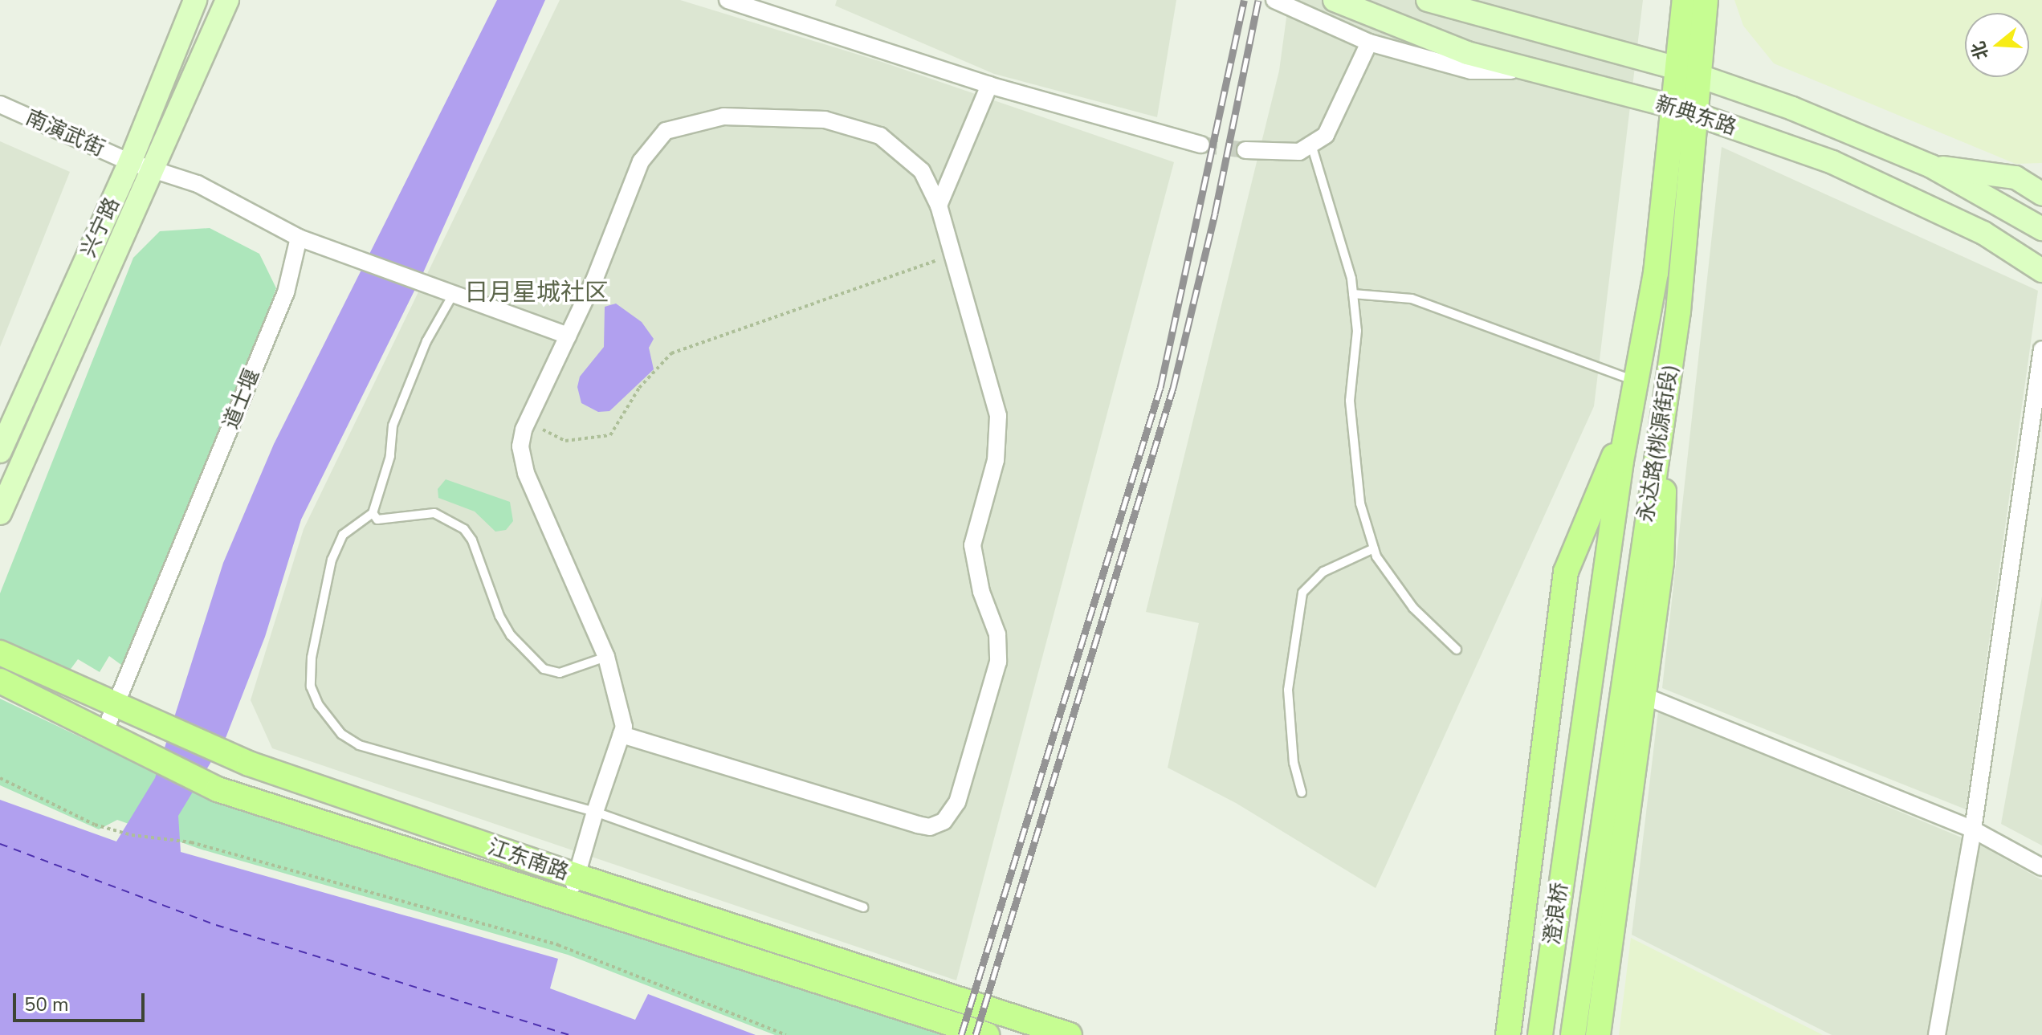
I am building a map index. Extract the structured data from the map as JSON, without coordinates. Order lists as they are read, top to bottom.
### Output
{
  "streets": {
    "main road": [
      "新典东路",
      "兴宁路",
      "永达路(桃源街段)",
      "江东南路",
      "澄浪桥"
    ],
    "street": ["南演武街", "道士堰"]
  },
  "crossings": [
    ["新典东路", "永达路(桃源街段)"],
    ["南演武街", "兴宁路"],
    ["道士堰", "江东南路"],
    ["永达路(桃源街段)", "澄浪桥"]
  ],
  "districts": ["日月星城社区"],
  "scale_bar": "50 m",
  "north": "left"
}
